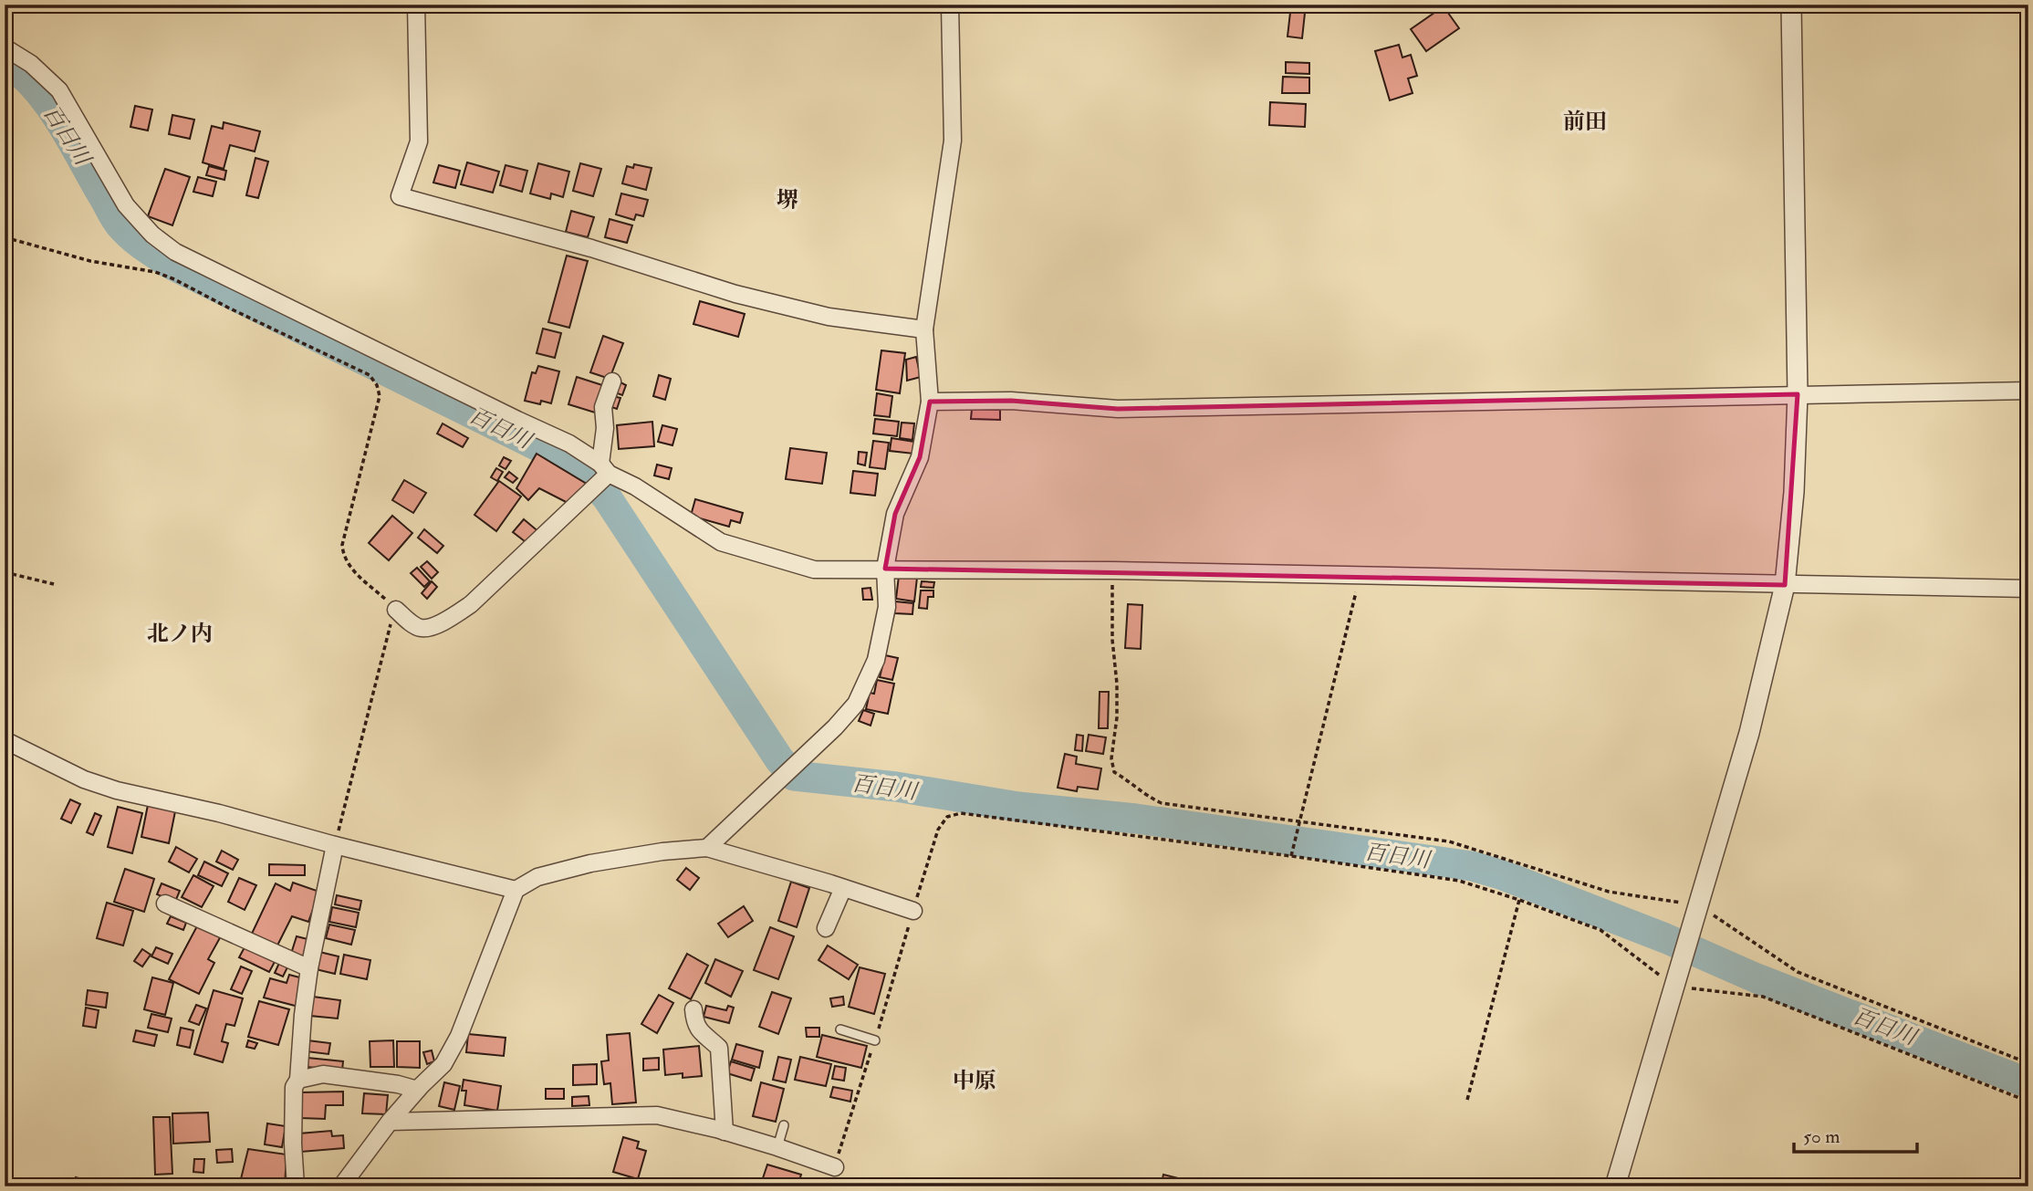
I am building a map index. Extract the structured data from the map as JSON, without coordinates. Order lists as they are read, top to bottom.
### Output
{
  "districts": [
    "前田",
    "堺",
    "北ノ内",
    "中原"
  ],
  "water": ["百日川"],
  "scale_bar": "50 m"
}
